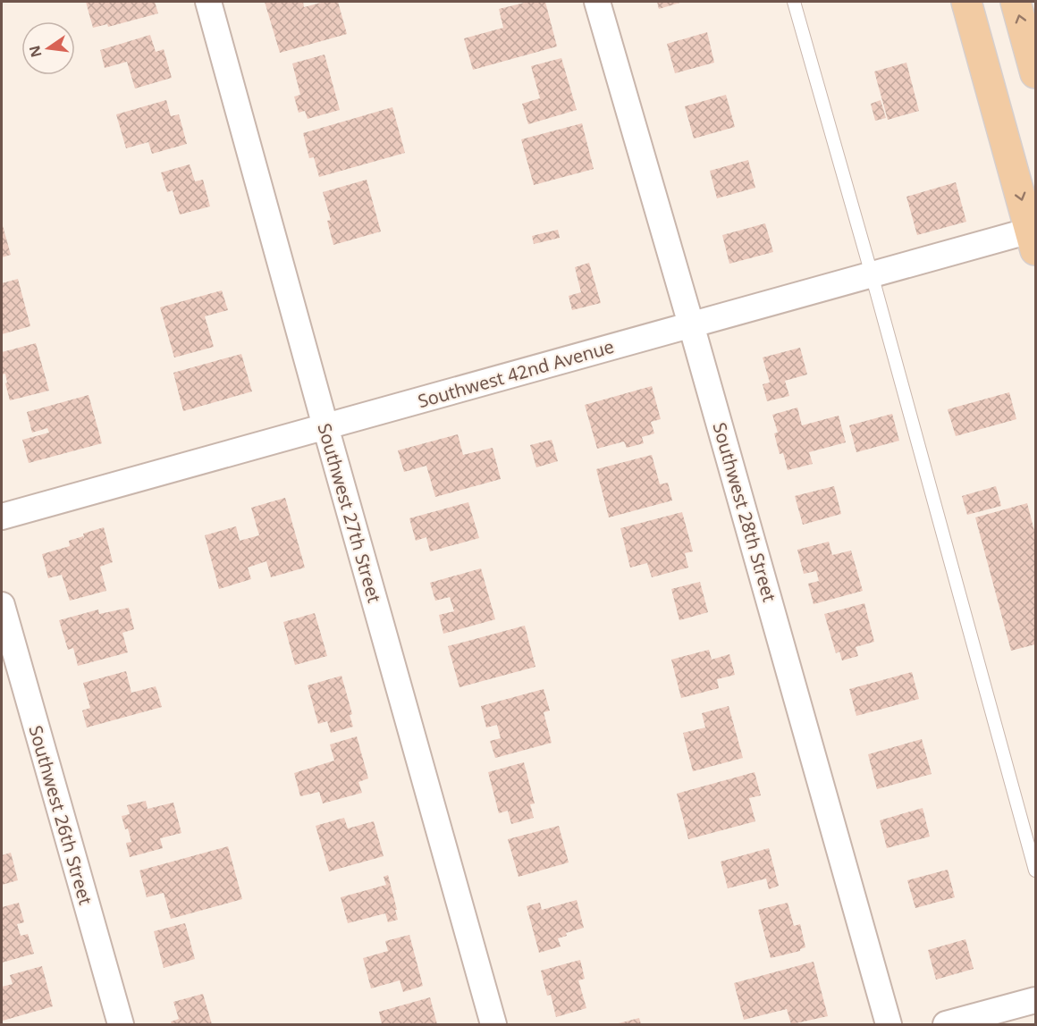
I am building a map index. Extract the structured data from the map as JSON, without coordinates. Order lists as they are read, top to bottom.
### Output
{
  "streets": {
    "street": [
      "Southwest 42nd Avenue",
      "Southwest 28th Street",
      "Southwest 27th Street",
      "Southwest 26th Street"
    ]
  },
  "crossings": [
    ["Southwest 42nd Avenue", "Southwest 28th Street"],
    ["Southwest 42nd Avenue", "Southwest 27th Street"]
  ],
  "north": "left"
}
